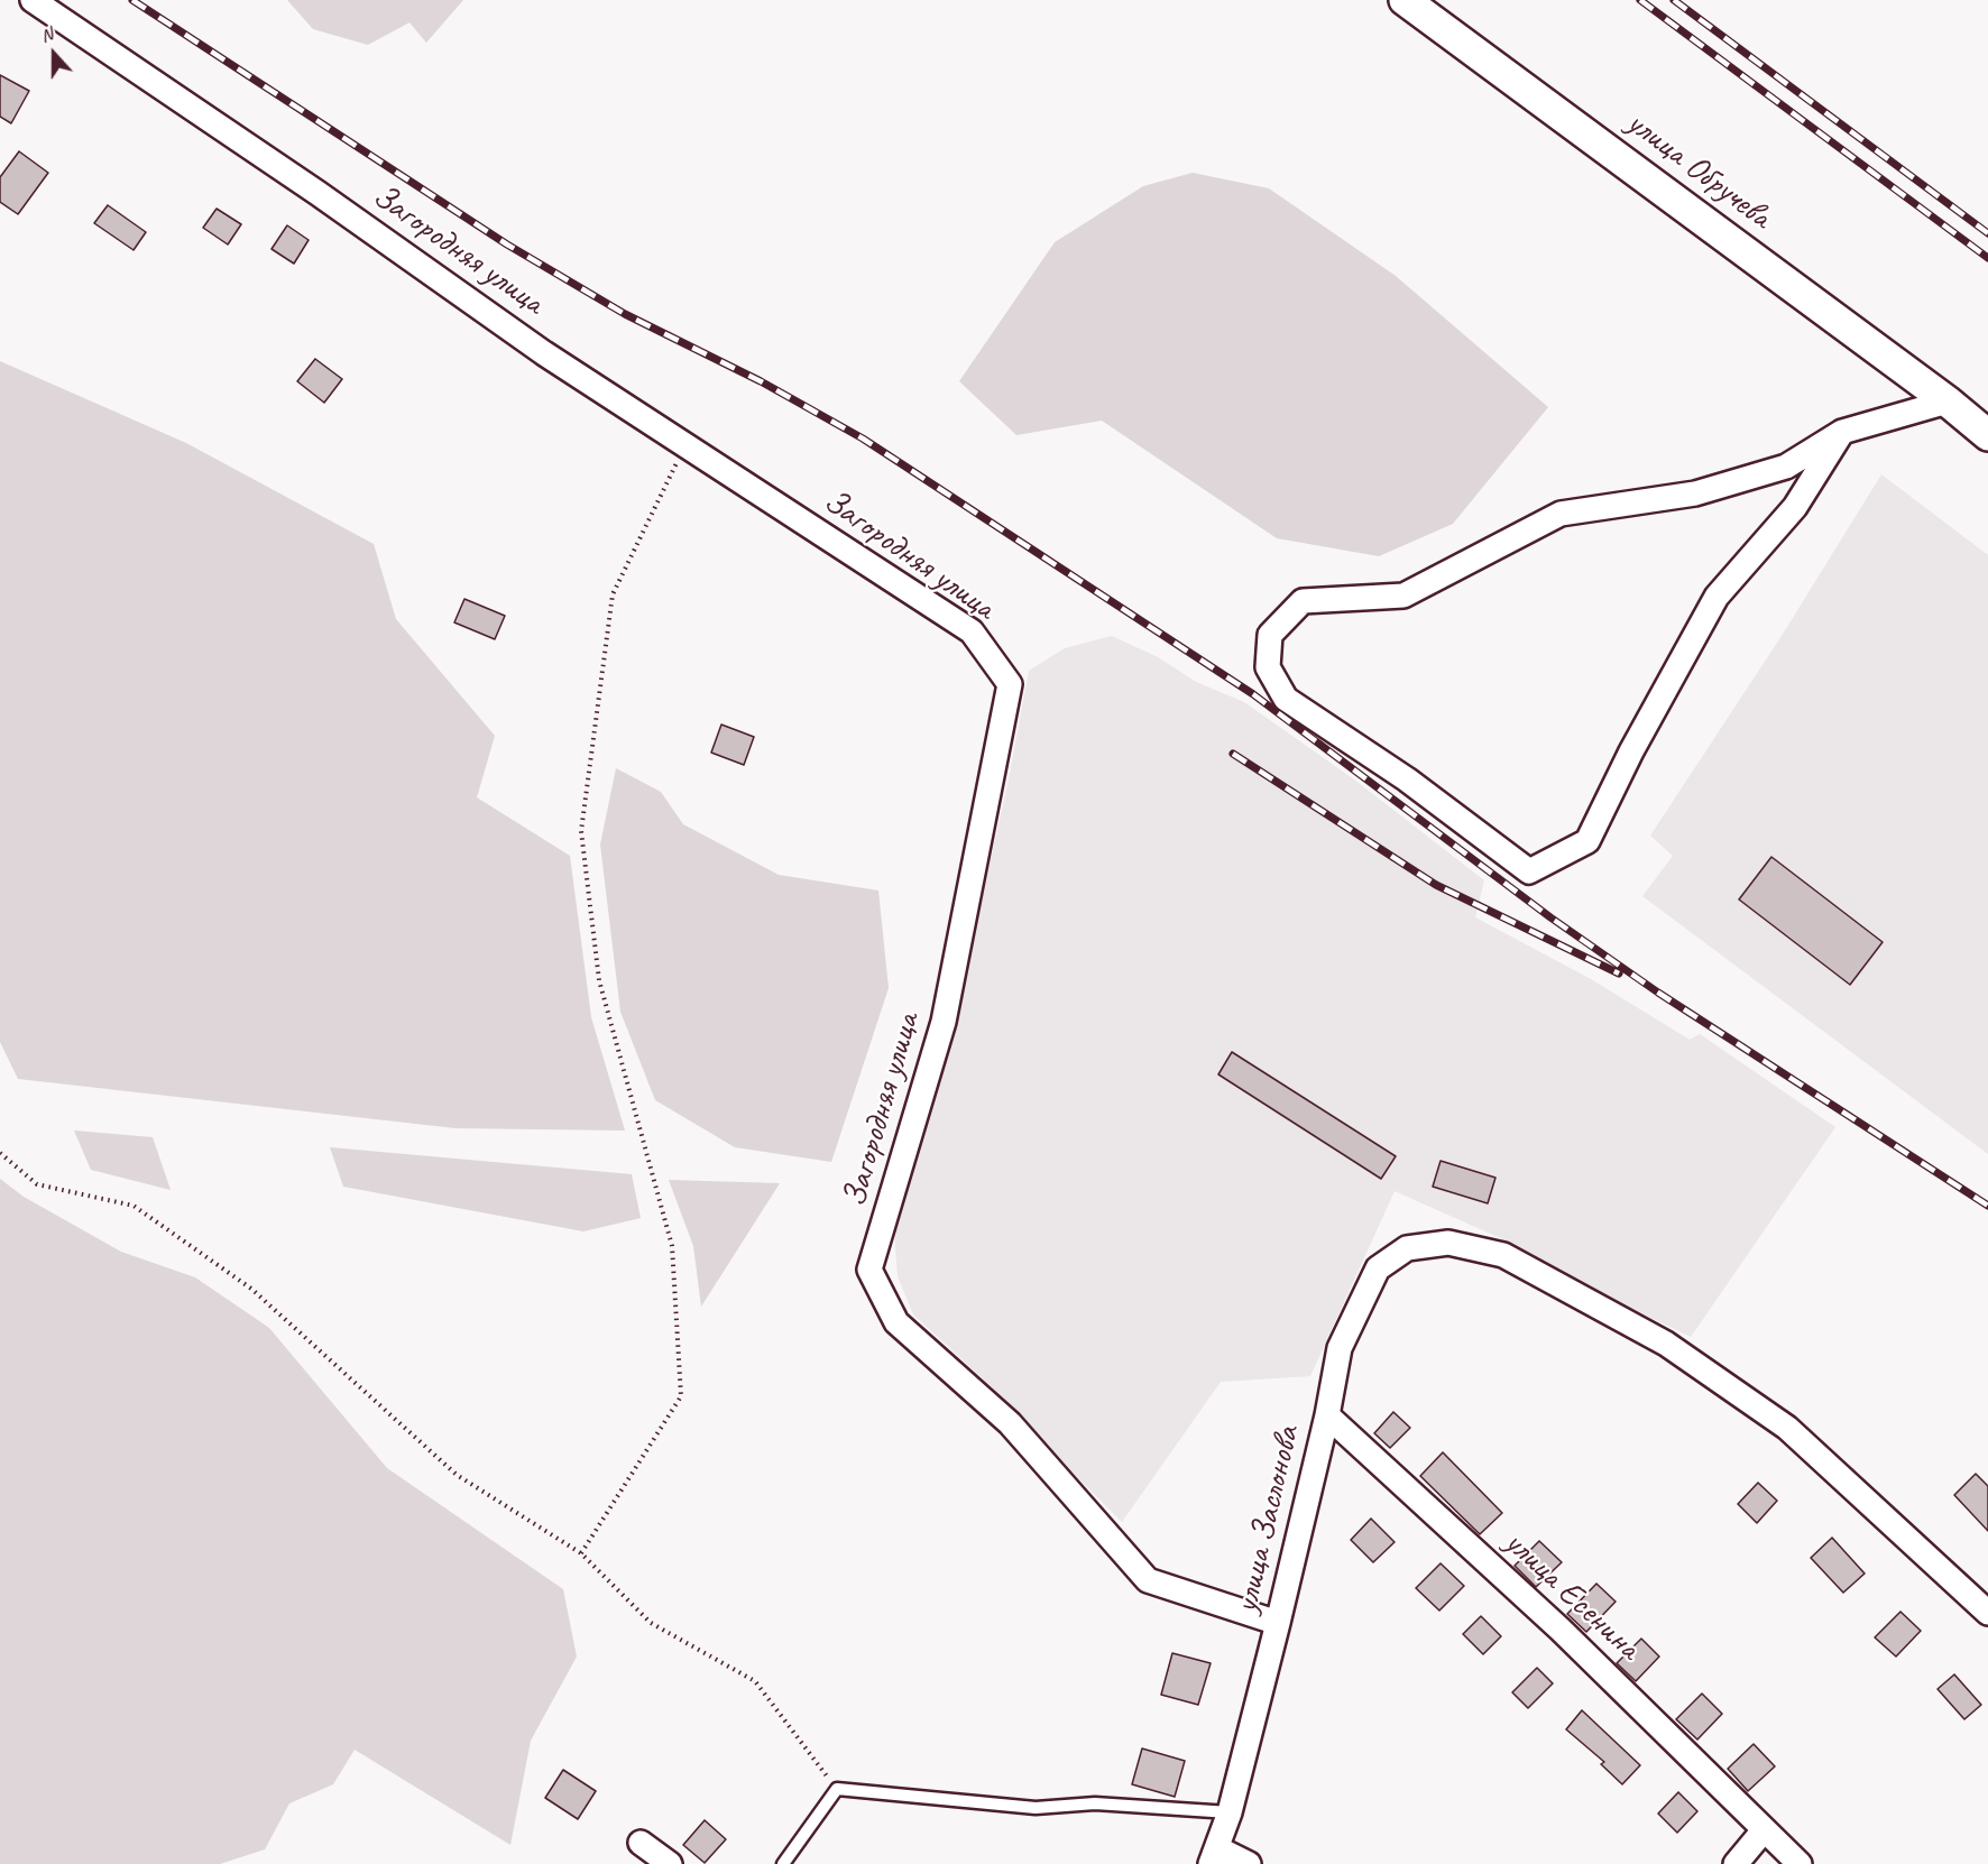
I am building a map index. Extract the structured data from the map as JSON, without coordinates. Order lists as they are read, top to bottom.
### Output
{
  "streets": {
    "street": [
      "улица Обручева",
      "Загородняя улица",
      "улица Заслонова",
      "улица Есенина"
    ]
  },
  "crossings": [
    ["Загородняя улица", "улица Заслонова"],
    ["улица Заслонова", "улица Есенина"]
  ],
  "north": "top"
}
